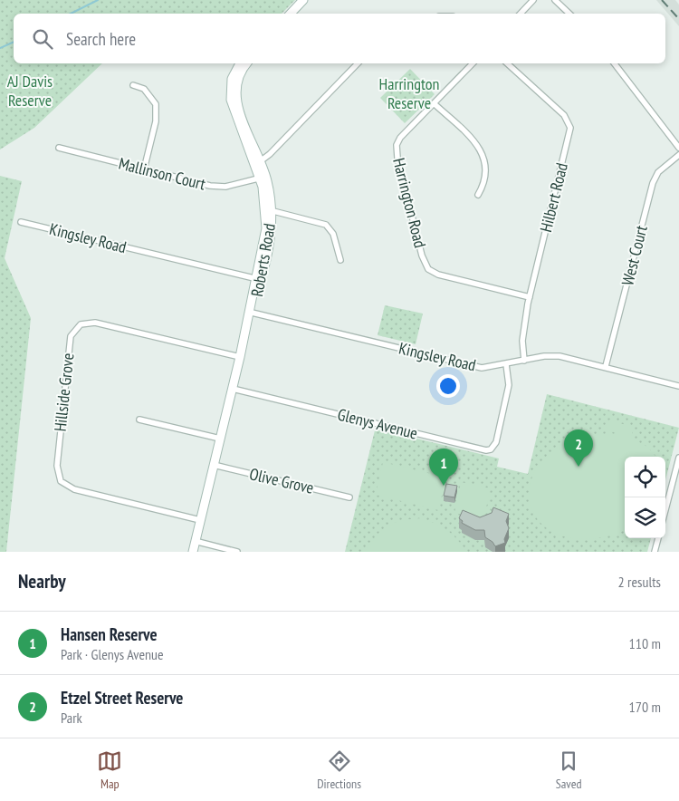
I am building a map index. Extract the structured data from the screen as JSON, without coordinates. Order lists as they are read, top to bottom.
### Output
{
  "streets": {
    "street": [
      "Mallinson Court",
      "Hilbert Road",
      "Harrington Road",
      "Kingsley Road",
      "West Court",
      "Roberts Road",
      "Hillside Grove",
      "Glenys Avenue",
      "Olive Grove"
    ]
  },
  "crossings": [
    ["Mallinson Court", "Roberts Road"],
    ["Hilbert Road", "Harrington Road"],
    ["Hilbert Road", "Kingsley Road"],
    ["Kingsley Road", "West Court"],
    ["Kingsley Road", "Roberts Road"],
    ["Kingsley Road", "Glenys Avenue"],
    ["Roberts Road", "Hillside Grove"],
    ["Roberts Road", "Glenys Avenue"],
    ["Roberts Road", "Olive Grove"]
  ],
  "parks": ["AJ Davis Reserve", "Harrington Reserve"],
  "page": {
    "search": "Search here",
    "pins": ["2", "1"],
    "heading": ["Nearby", "2 results"],
    "list": [
      {
        "mark": "1",
        "name": "Hansen Reserve",
        "note": "Park · Glenys Avenue",
        "value": "110 m"
      },
      {
        "mark": "2",
        "name": "Etzel Street Reserve",
        "note": "Park",
        "value": "170 m"
      }
    ],
    "nav": ["Map", "Directions", "Saved"]
  }
}
